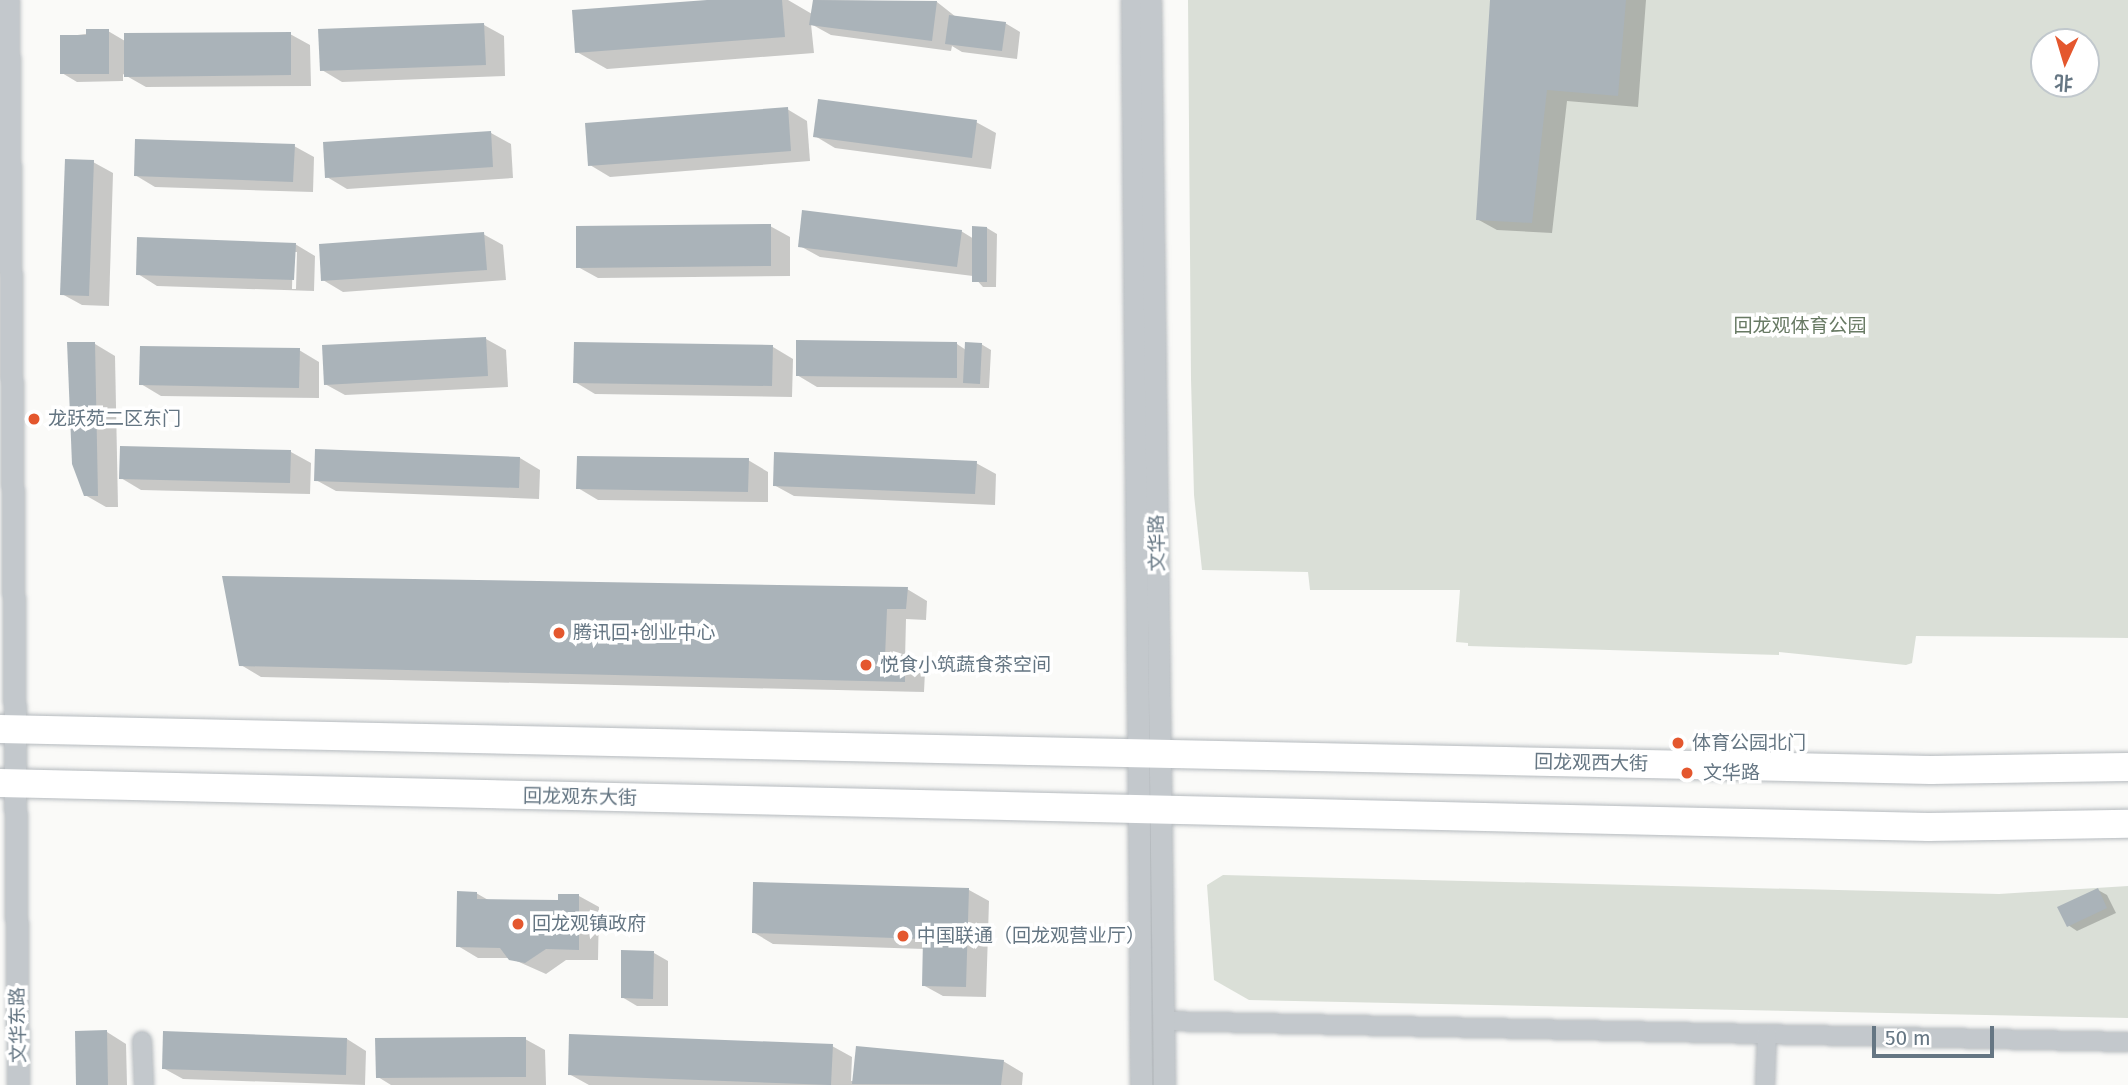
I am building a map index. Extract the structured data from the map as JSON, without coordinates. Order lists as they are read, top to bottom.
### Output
{
  "streets": {
    "main road": ["回龙观西大街", "回龙观东大街"],
    "street": ["文华路", "文华东路"]
  },
  "crossings": [
    ["文华路", "回龙观西大街"],
    ["文华路", "回龙观东大街"],
    ["回龙观东大街", "文华东路"]
  ],
  "parks": ["回龙观体育公园"],
  "places": [
    "龙跃苑二区东门",
    "腾讯回+创业中心",
    "悦食小筑蔬食茶空间",
    "体育公园北门",
    "文华路",
    "回龙观镇政府",
    "中国联通（回龙观营业厅）"
  ],
  "scale_bar": "50 m",
  "north": "bottom"
}
